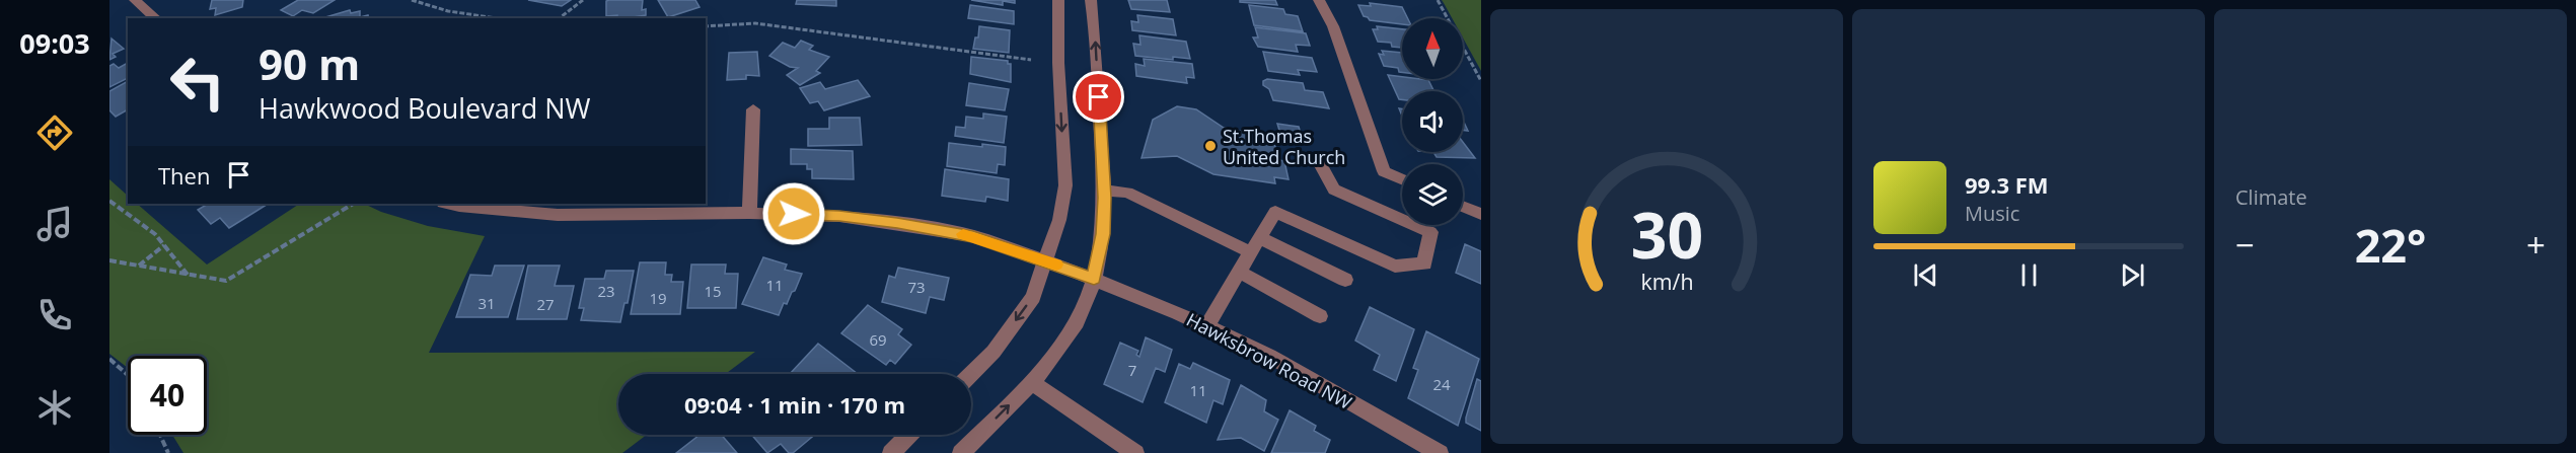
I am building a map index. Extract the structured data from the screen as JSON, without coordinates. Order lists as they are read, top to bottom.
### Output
{
  "streets": {
    "street": ["Hawksbrow Road NW"]
  },
  "places": ["St.Thomas United Church"],
  "house_numbers": [
    "11",
    "73",
    "23",
    "15",
    "19",
    "31",
    "27",
    "69",
    "7",
    "24",
    "11"
  ],
  "north": "top",
  "page": {
    "tabs": "09:03",
    "tile": "Climate",
    "turn": ["90 m", "Hawkwood Boulevard NW"],
    "then": "Then",
    "song": ["99.3 FM", "Music"],
    "heat": ["−", "22°", "+"],
    "limit": "40",
    "trip": "09:04 · 1 min · 170 m",
    "gauge": ["30", "km/h"]
  }
}
